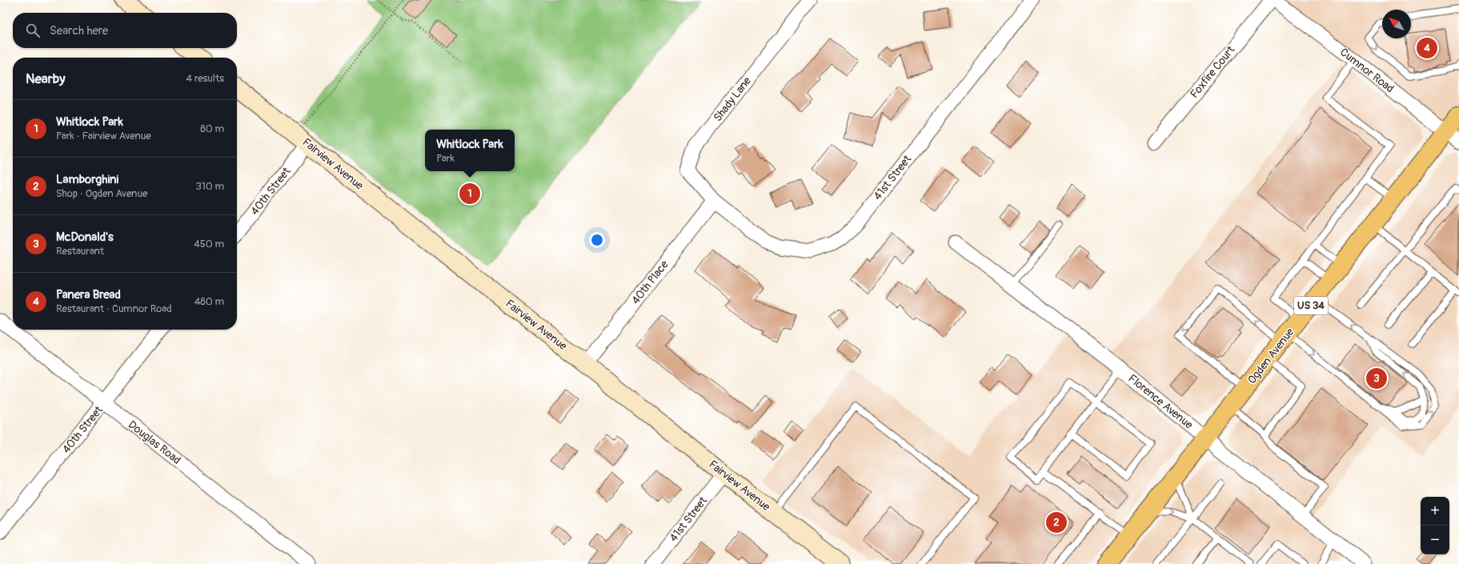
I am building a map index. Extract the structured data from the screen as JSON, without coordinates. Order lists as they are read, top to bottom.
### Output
{
  "streets": {
    "main road": ["US 34", "Ogden Avenue"],
    "street": [
      "Cumnor Road",
      "Foxfire Court",
      "Shady Lane",
      "Fairview Avenue",
      "41st Street",
      "40th Street",
      "40th Place",
      "Florence Avenue",
      "Douglas Road"
    ]
  },
  "crossings": [
    ["Cumnor Road", "US 34"],
    ["Cumnor Road", "Ogden Avenue"],
    ["Shady Lane", "41st Street"],
    ["Shady Lane", "40th Place"],
    ["Fairview Avenue", "41st Street"],
    ["Fairview Avenue", "40th Street"],
    ["Fairview Avenue", "40th Place"],
    ["41st Street", "40th Place"],
    ["40th Street", "Douglas Road"],
    ["US 34", "Ogden Avenue"],
    ["Ogden Avenue", "Florence Avenue"]
  ],
  "north": "top left",
  "page": {
    "search": "Search here",
    "pins": [
      "4",
      "1",
      "3",
      "2"
    ],
    "heading": ["Nearby", "4 results"],
    "list": [
      {
        "mark": "1",
        "name": "Whitlock Park",
        "note": "Park · Fairview Avenue",
        "value": "80 m"
      },
      {
        "mark": "2",
        "name": "Lamborghini",
        "note": "Shop · Ogden Avenue",
        "value": "310 m"
      },
      {
        "mark": "3",
        "name": "McDonald's",
        "note": "Restaurant",
        "value": "450 m"
      },
      {
        "mark": "4",
        "name": "Panera Bread",
        "note": "Restaurant · Cumnor Road",
        "value": "480 m"
      }
    ],
    "popup": ["Whitlock Park", "Park"],
    "map_buttons": ["+", "−"]
  }
}
